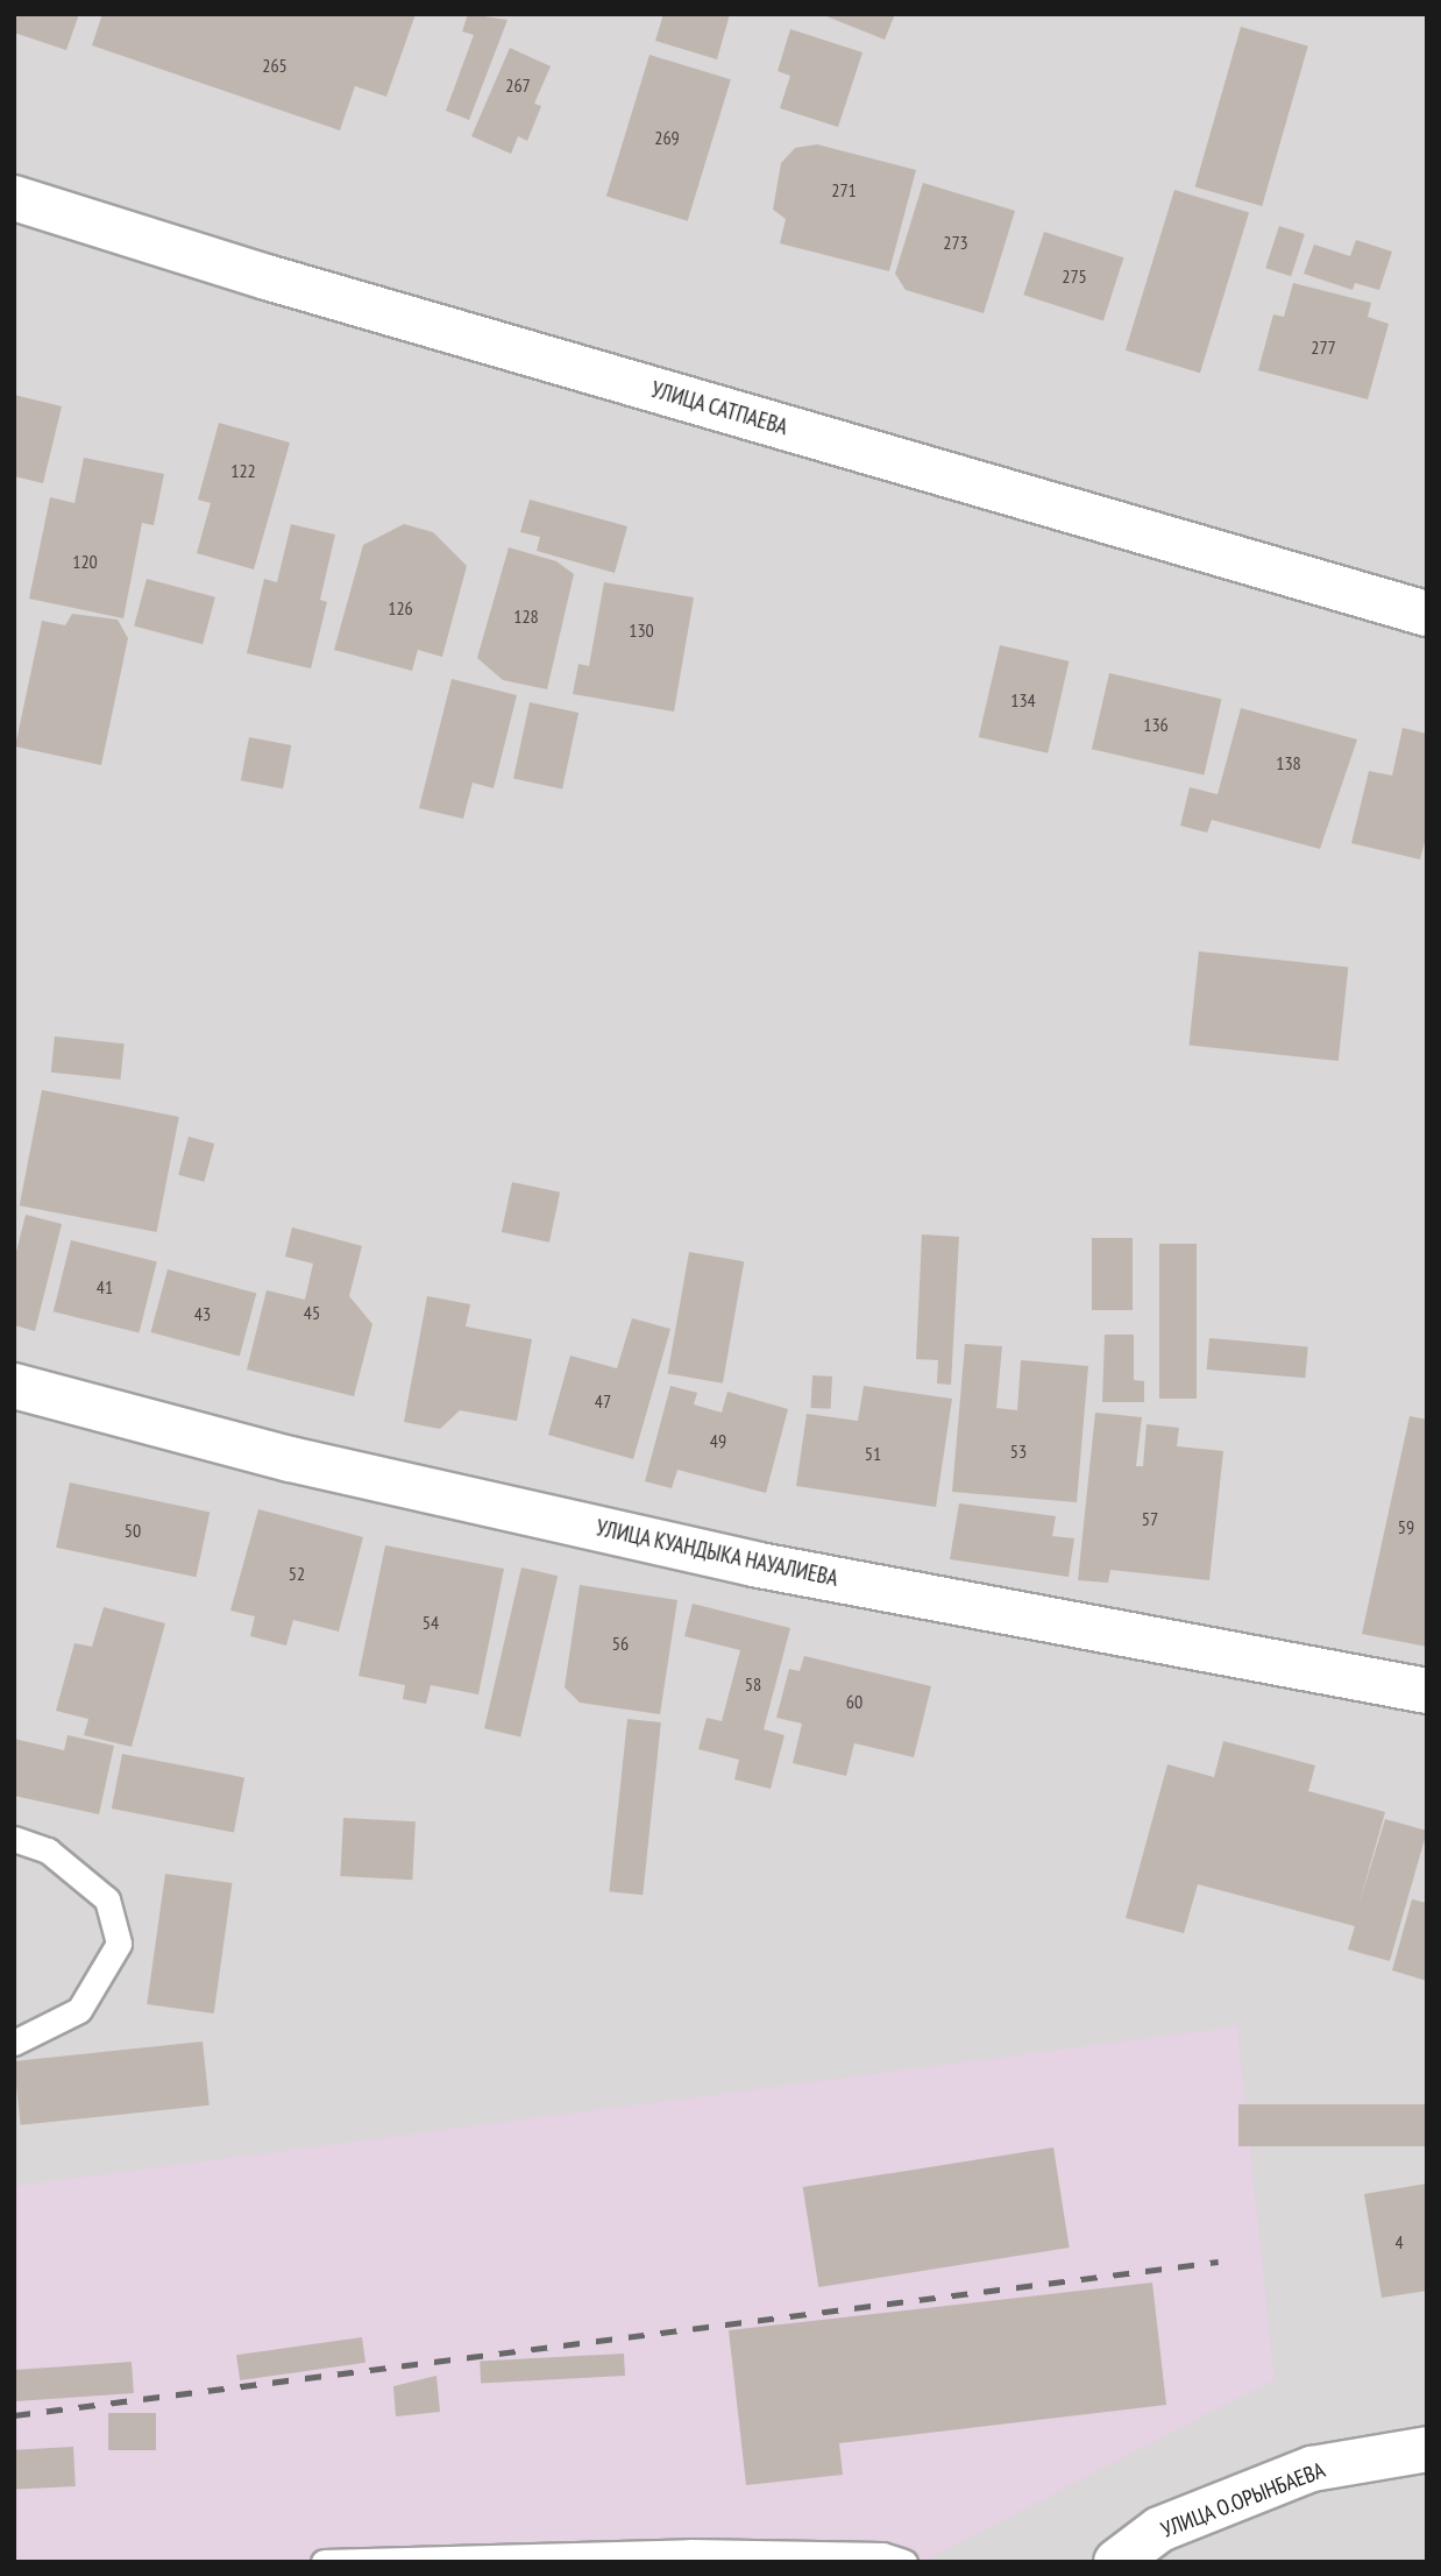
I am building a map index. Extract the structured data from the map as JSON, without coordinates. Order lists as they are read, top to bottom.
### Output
{
  "streets": {
    "street": ["УЛИЦА САТПАЕВА", "УЛИЦА КУАНДЫКА НАУАЛИЕВА", "УЛИЦА О.ОРЫНБАЕВА"]
  },
  "house_numbers": [
    "265",
    "267",
    "269",
    "271",
    "273",
    "275",
    "277",
    "122",
    "120",
    "126",
    "128",
    "130",
    "134",
    "136",
    "138",
    "41",
    "45",
    "43",
    "47",
    "49",
    "53",
    "51",
    "57",
    "59",
    "50",
    "52",
    "54",
    "56",
    "58",
    "60",
    "4"
  ]
}
